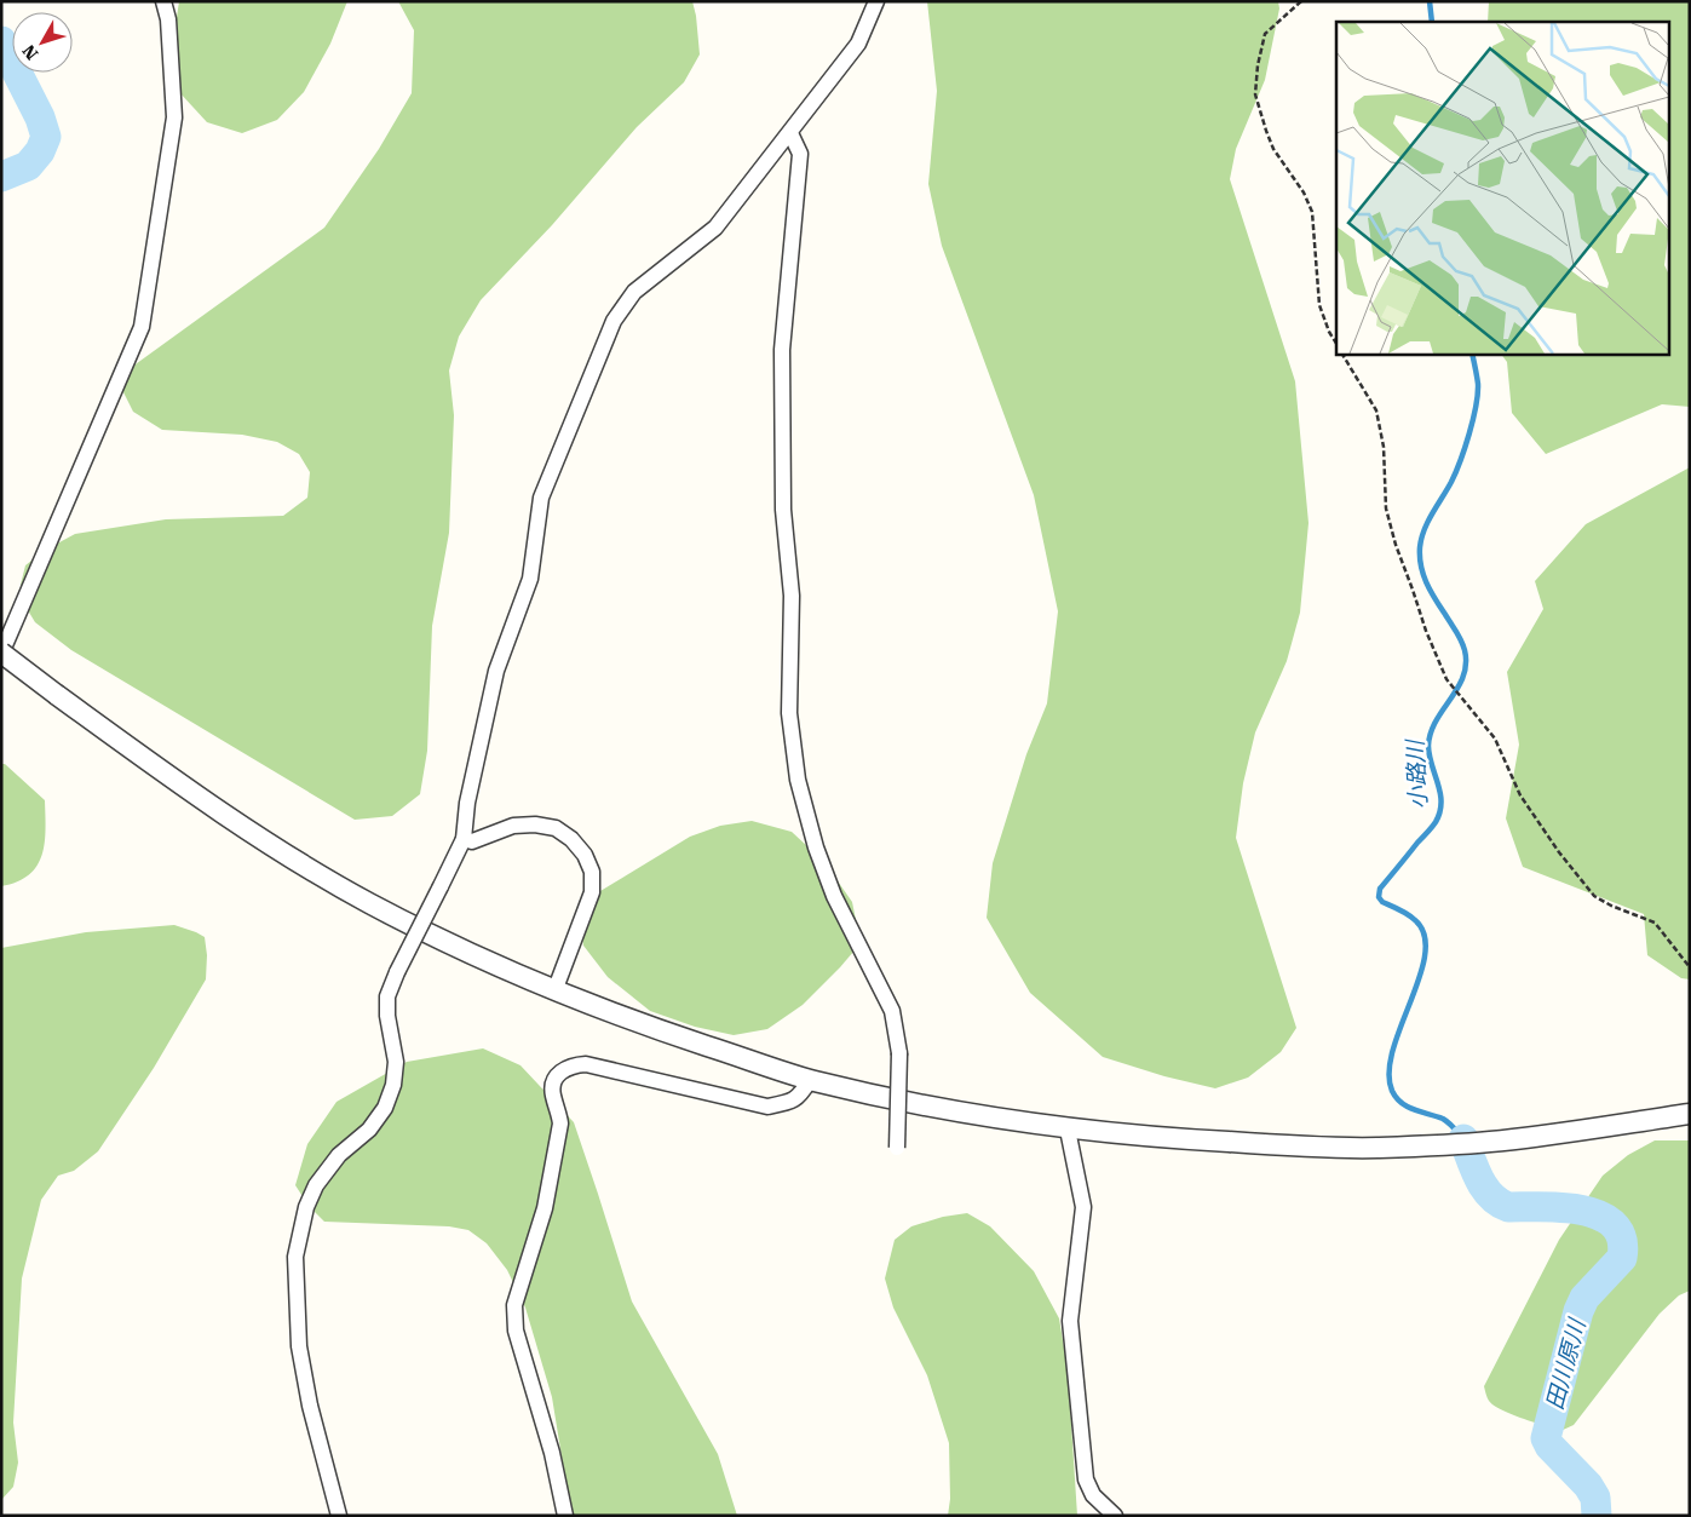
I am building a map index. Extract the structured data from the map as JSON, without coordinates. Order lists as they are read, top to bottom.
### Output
{
  "water": ["小路川", "田川原川"],
  "north": "bottom left"
}
